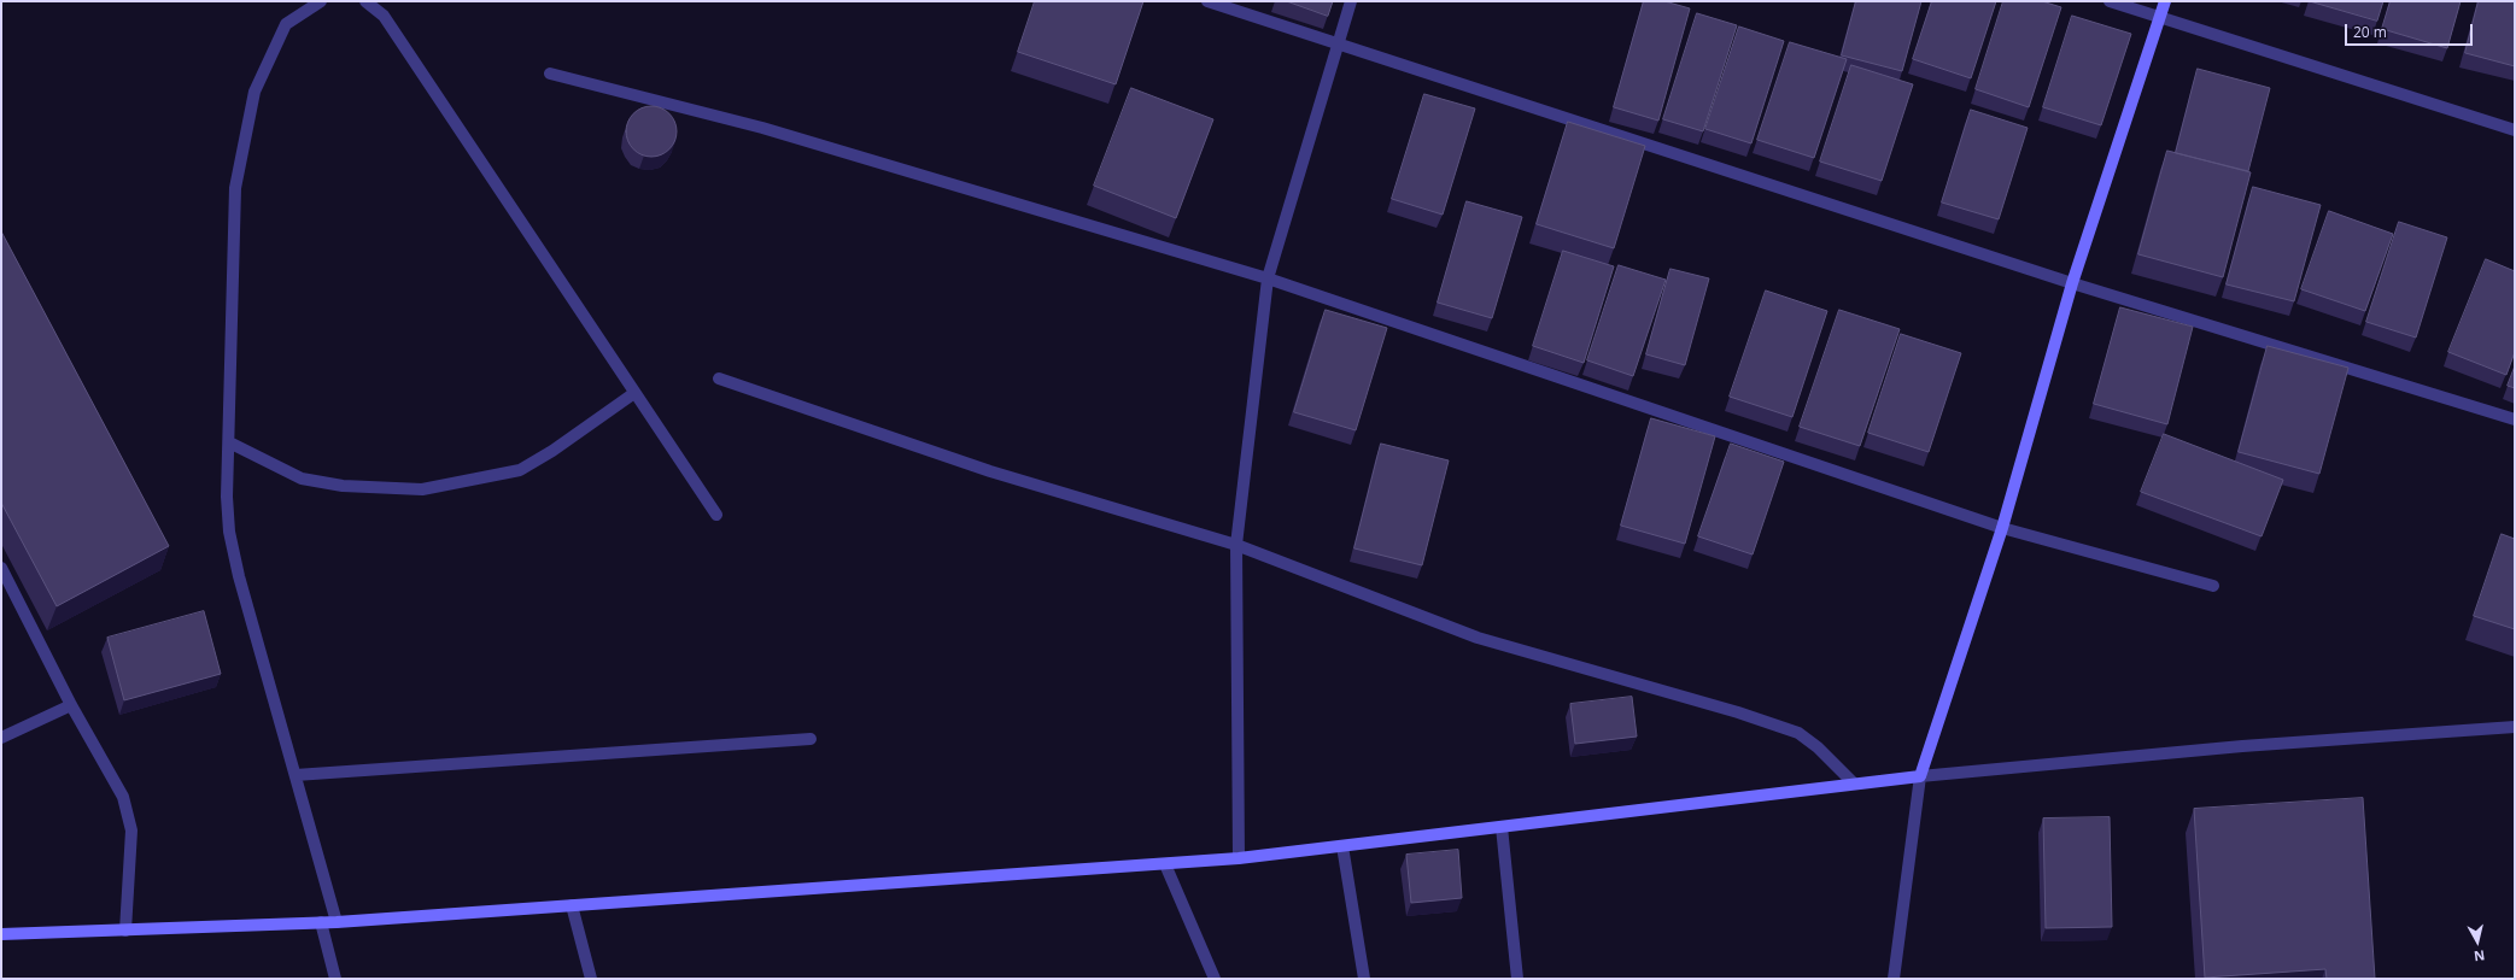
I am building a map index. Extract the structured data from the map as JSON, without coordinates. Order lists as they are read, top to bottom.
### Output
{
  "scale_bar": "20 m",
  "north": "bottom"
}
